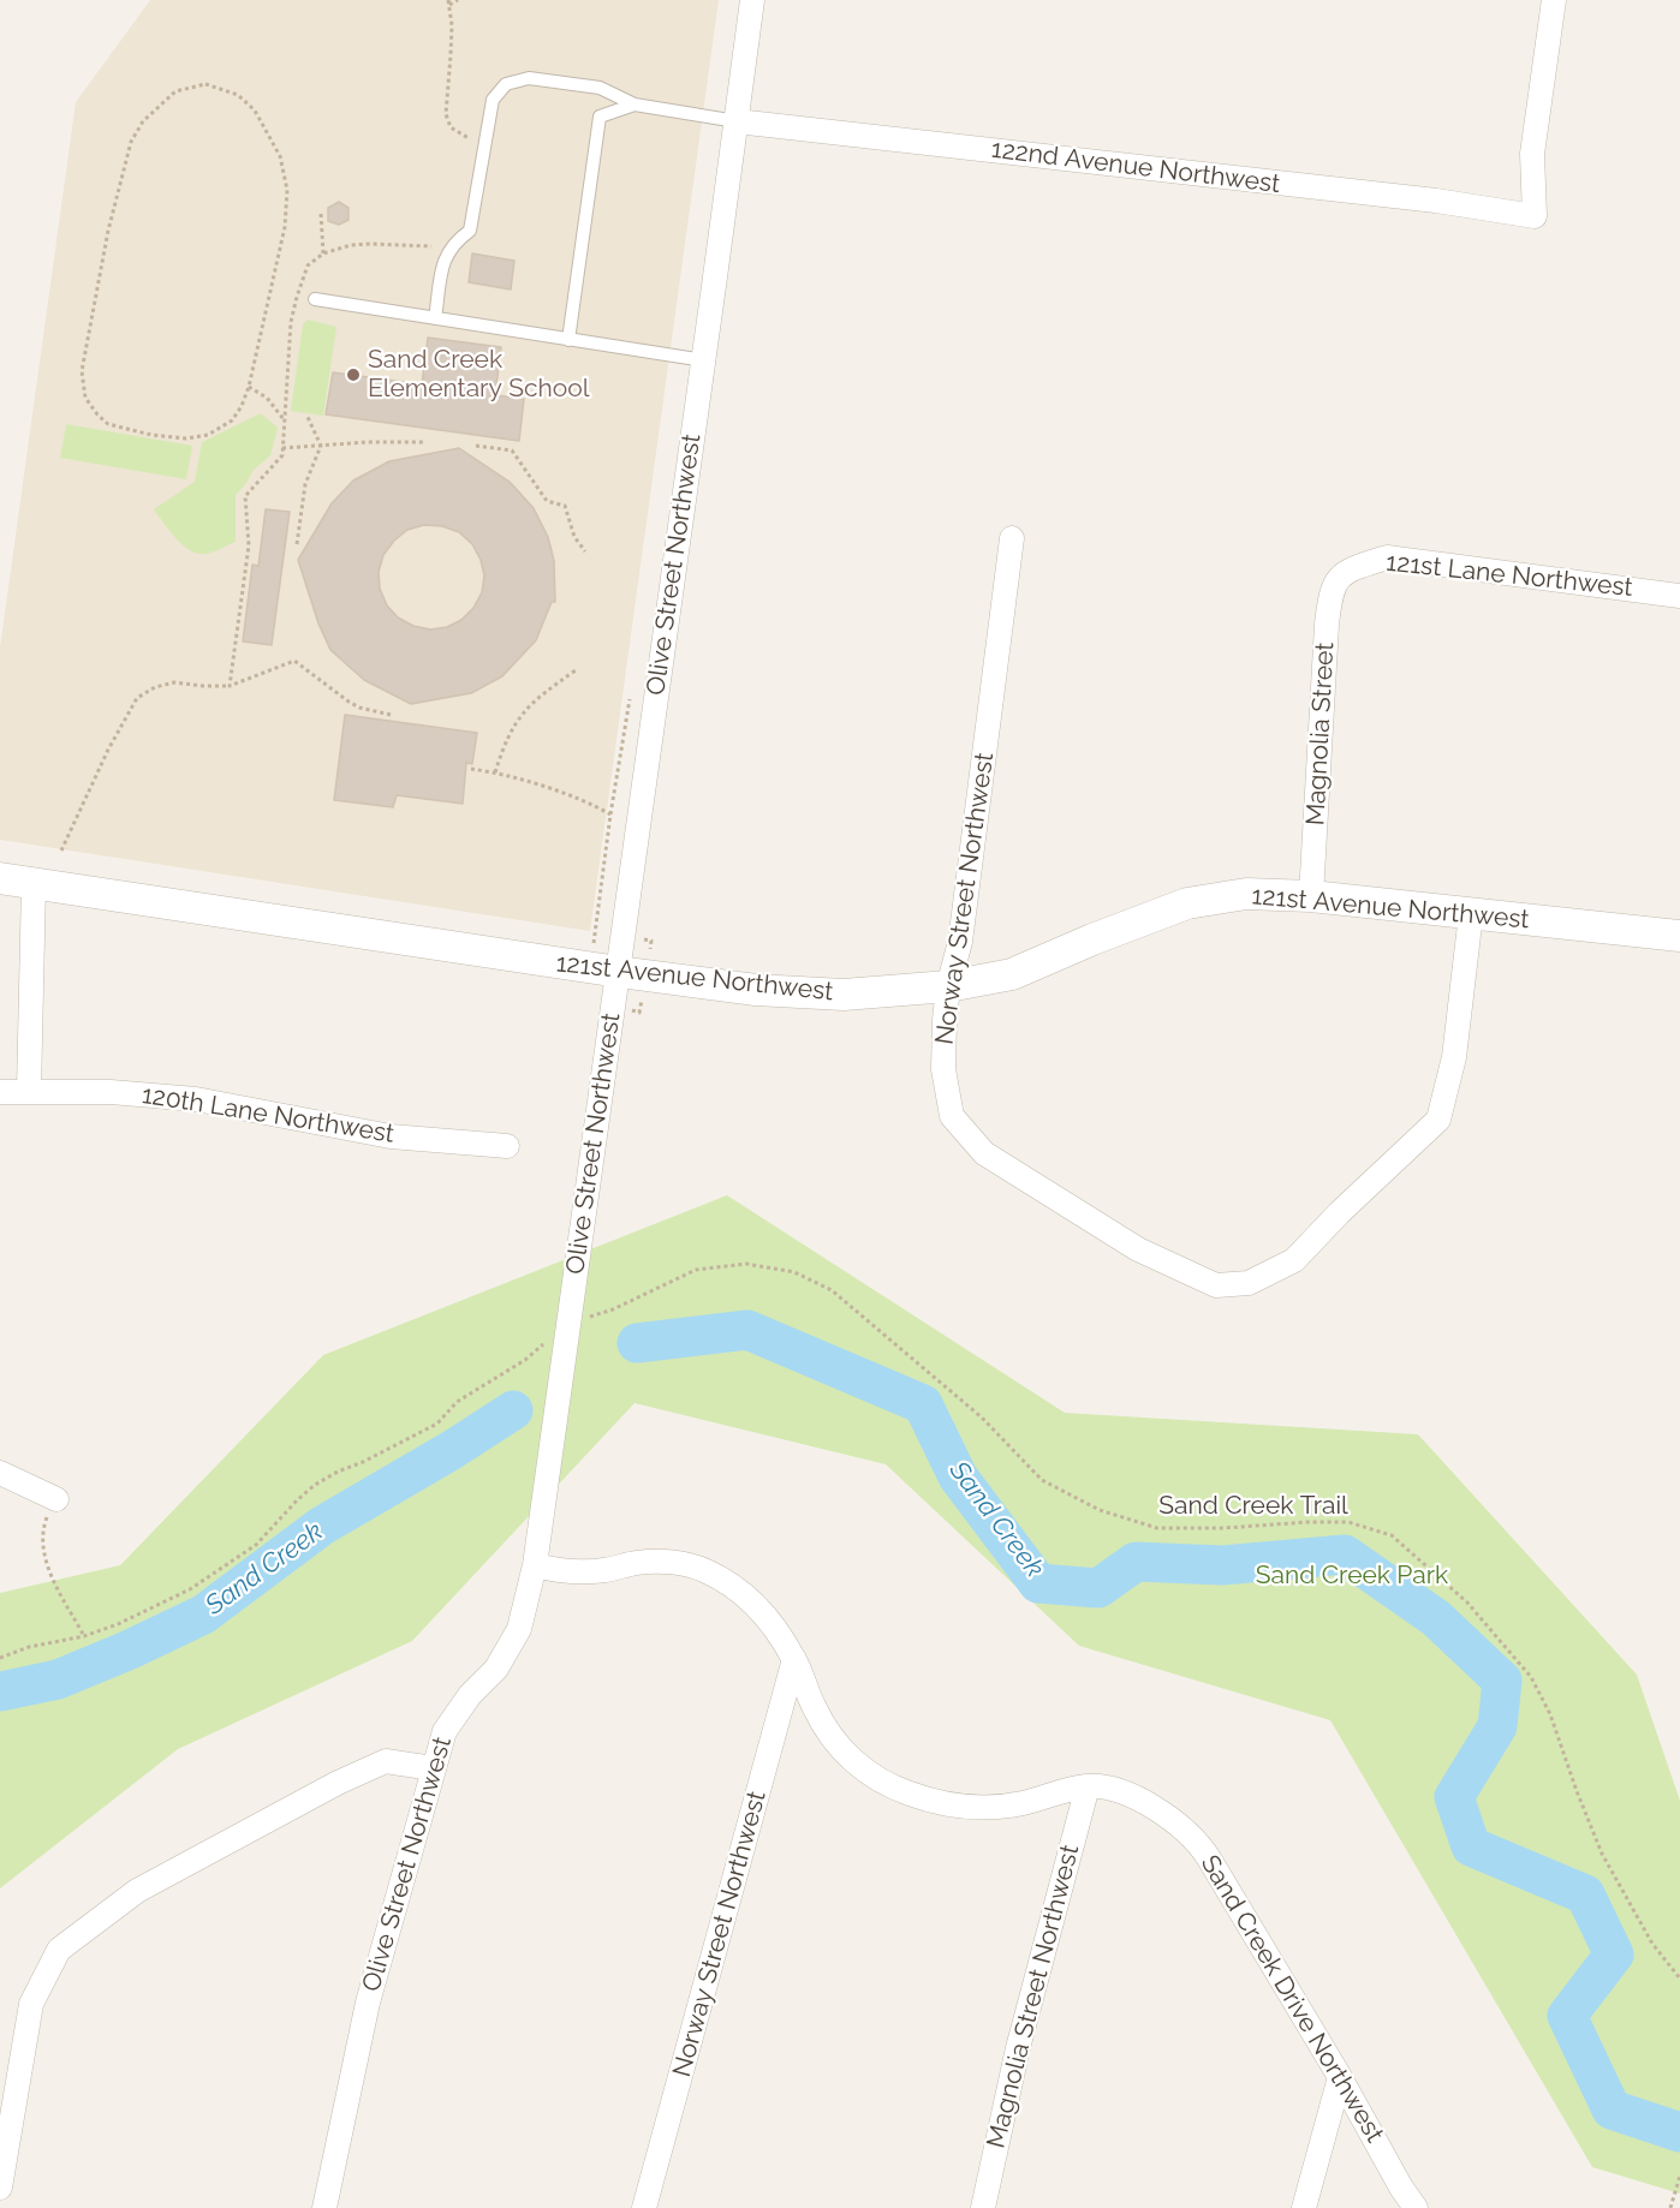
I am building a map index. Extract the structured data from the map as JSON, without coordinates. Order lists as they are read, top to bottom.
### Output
{
  "streets": {
    "street": [
      "122nd Avenue Northwest",
      "Olive Street Northwest",
      "121st Lane Northwest",
      "Magnolia Street",
      "Norway Street Northwest",
      "121st Avenue Northwest",
      "120th Lane Northwest",
      "Magnolia Street Northwest",
      "Sand Creek Drive Northwest"
    ],
    "path": ["Sand Creek Trail"]
  },
  "crossings": [
    ["122nd Avenue Northwest", "Olive Street Northwest"],
    ["Olive Street Northwest", "121st Avenue Northwest"],
    ["Olive Street Northwest", "Sand Creek Drive Northwest"],
    ["121st Lane Northwest", "Magnolia Street"],
    ["Magnolia Street", "121st Avenue Northwest"],
    ["Norway Street Northwest", "121st Avenue Northwest"],
    ["Norway Street Northwest", "Sand Creek Drive Northwest"],
    ["Magnolia Street Northwest", "Sand Creek Drive Northwest"]
  ],
  "water": ["Sand Creek"],
  "parks": ["Sand Creek Park"],
  "places": ["Sand Creek Elementary School"]
}
